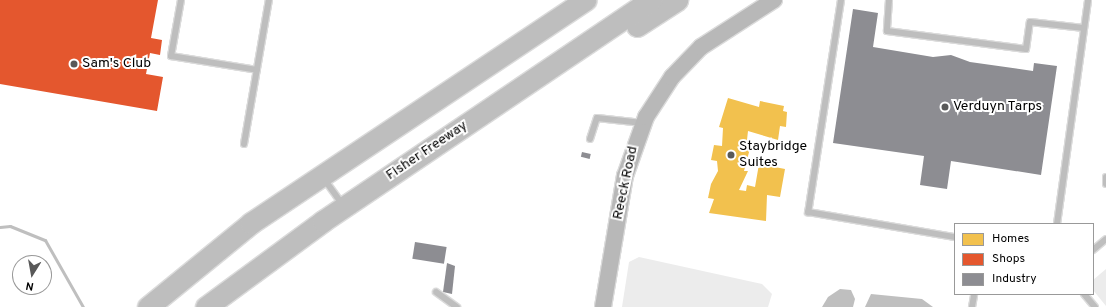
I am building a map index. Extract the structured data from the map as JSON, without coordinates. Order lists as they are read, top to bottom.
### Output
{
  "streets": {
    "highway": ["Fisher Freeway"],
    "street": ["Reeck Road"]
  },
  "places": ["Sam's Club", "Verduyn Tarps", "Staybridge Suites"],
  "legend": ["Homes", "Shops", "Industry"],
  "north": "bottom"
}
